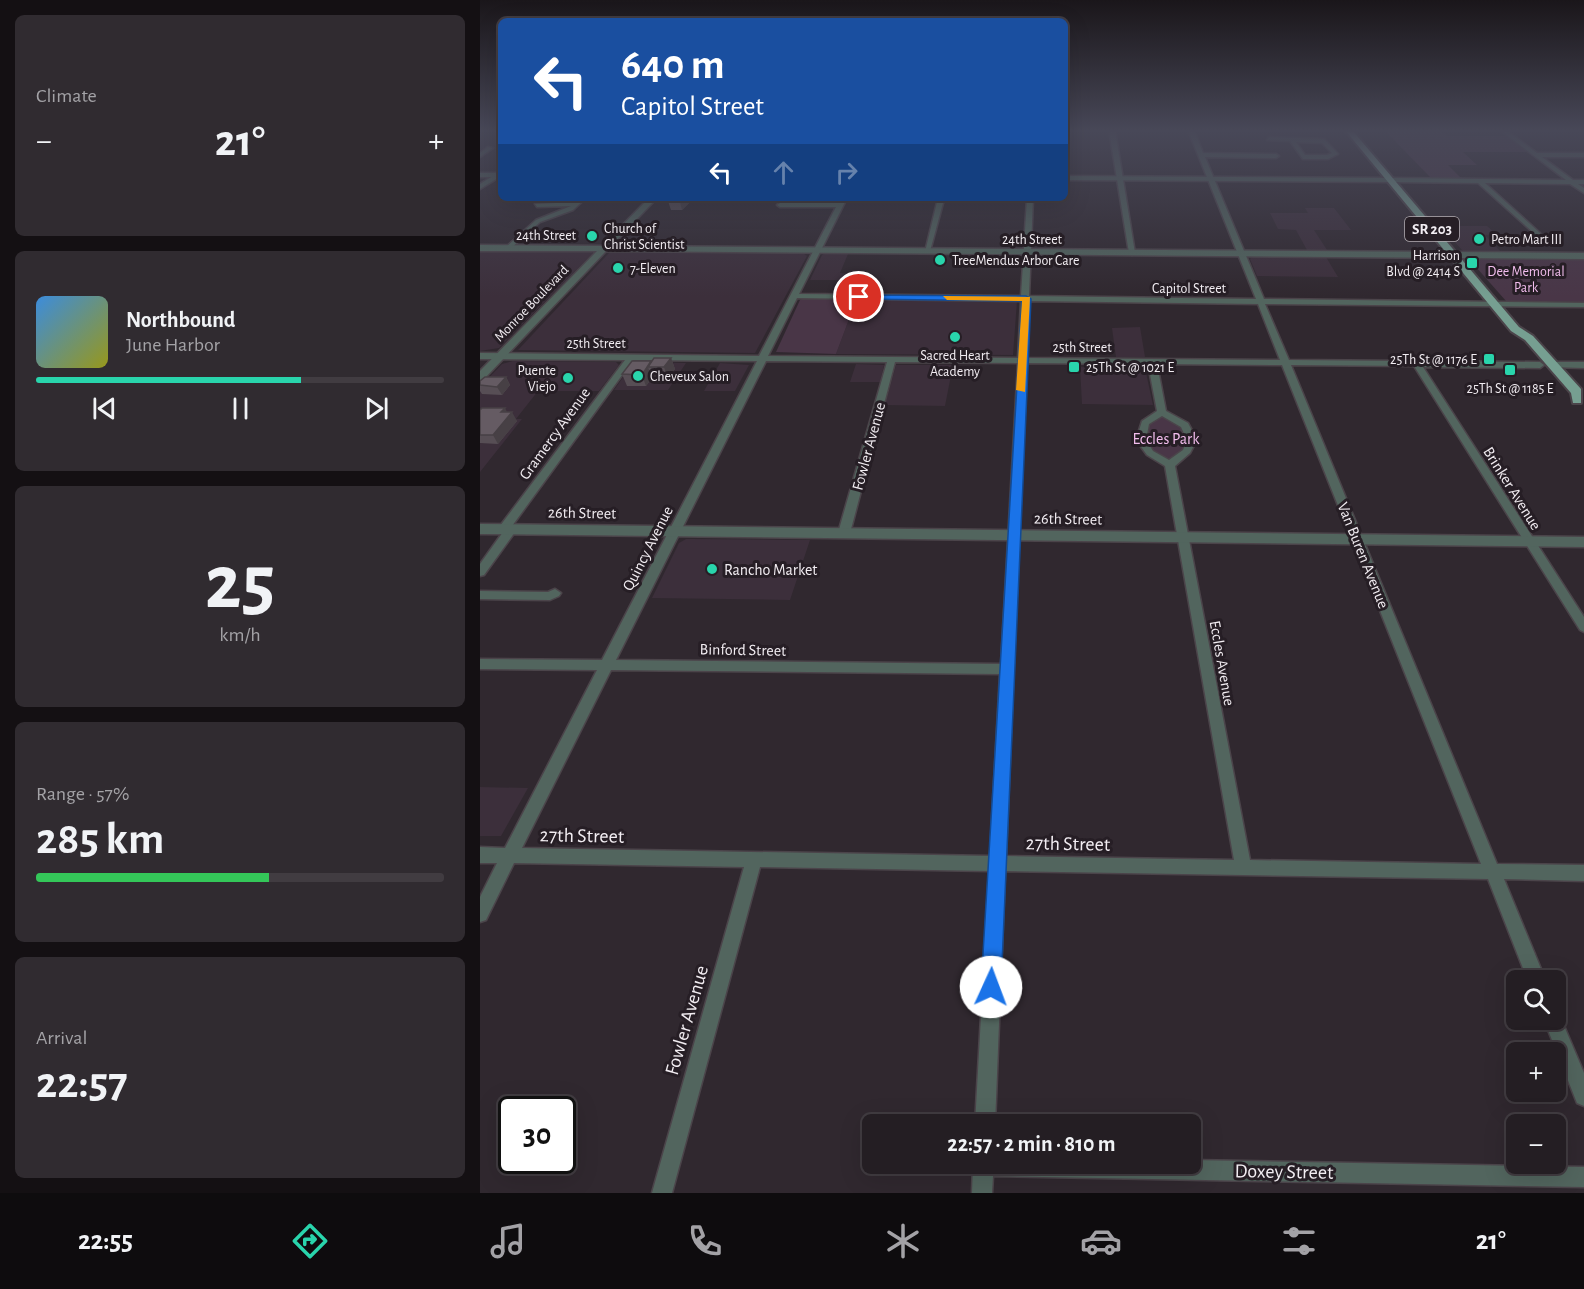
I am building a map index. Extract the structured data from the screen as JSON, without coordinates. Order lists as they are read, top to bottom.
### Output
{
  "streets": {
    "main road": ["SR 203"],
    "street": [
      "24th Street",
      "Capitol Street",
      "Monroe Boulevard",
      "25th Street",
      "Gramercy Avenue",
      "Fowler Avenue",
      "Brinker Avenue",
      "26th Street",
      "Quincy Avenue",
      "Van Buren Avenue",
      "Binford Street",
      "Eccles Avenue",
      "27th Street",
      "Doxey Street"
    ]
  },
  "crossings": [
    ["SR 203", "24th Street"],
    ["SR 203", "Capitol Street"],
    ["SR 203", "25th Street"],
    ["24th Street", "Monroe Boulevard"],
    ["24th Street", "Quincy Avenue"],
    ["24th Street", "Van Buren Avenue"],
    ["Capitol Street", "Quincy Avenue"],
    ["Capitol Street", "Van Buren Avenue"],
    ["Monroe Boulevard", "25th Street"],
    ["25th Street", "Gramercy Avenue"],
    ["25th Street", "Fowler Avenue"],
    ["25th Street", "Brinker Avenue"],
    ["25th Street", "Quincy Avenue"],
    ["25th Street", "Van Buren Avenue"],
    ["Gramercy Avenue", "26th Street"],
    ["Fowler Avenue", "26th Street"],
    ["Fowler Avenue", "27th Street"],
    ["Brinker Avenue", "26th Street"],
    ["26th Street", "Quincy Avenue"],
    ["26th Street", "Van Buren Avenue"],
    ["26th Street", "Eccles Avenue"],
    ["Quincy Avenue", "Binford Street"],
    ["Quincy Avenue", "27th Street"],
    ["Van Buren Avenue", "27th Street"],
    ["Eccles Avenue", "27th Street"]
  ],
  "parks": ["Dee Memorial Park", "Eccles Park"],
  "places": {
    "other": [
      "Church of Christ Scientist",
      "Petro Mart III",
      "TreeMendus Arbor Care",
      "7-Eleven",
      "Sacred Heart Academy",
      "Cheveux Salon",
      "Puente Viejo",
      "Rancho Market"
    ],
    "transit": [
      "Harrison Blvd @ 2414 S",
      "25Th St @ 1176 E",
      "25Th St @ 1021 E",
      "25Th St @ 1185 E"
    ]
  },
  "page": {
    "tile": [
      "Climate",
      ["25", "km/h"],
      ["Range · 57%", "285 km"],
      ["Arrival", "22:57"]
    ],
    "turn": ["640 m", "Capitol Street"],
    "heat": ["−", "21°", "+"],
    "song": ["Northbound", "June Harbor"],
    "map_buttons": ["+", "−"],
    "limit": "30",
    "trip": "22:57 · 2 min · 810 m",
    "tabs": ["22:55", "21°"]
  }
}
